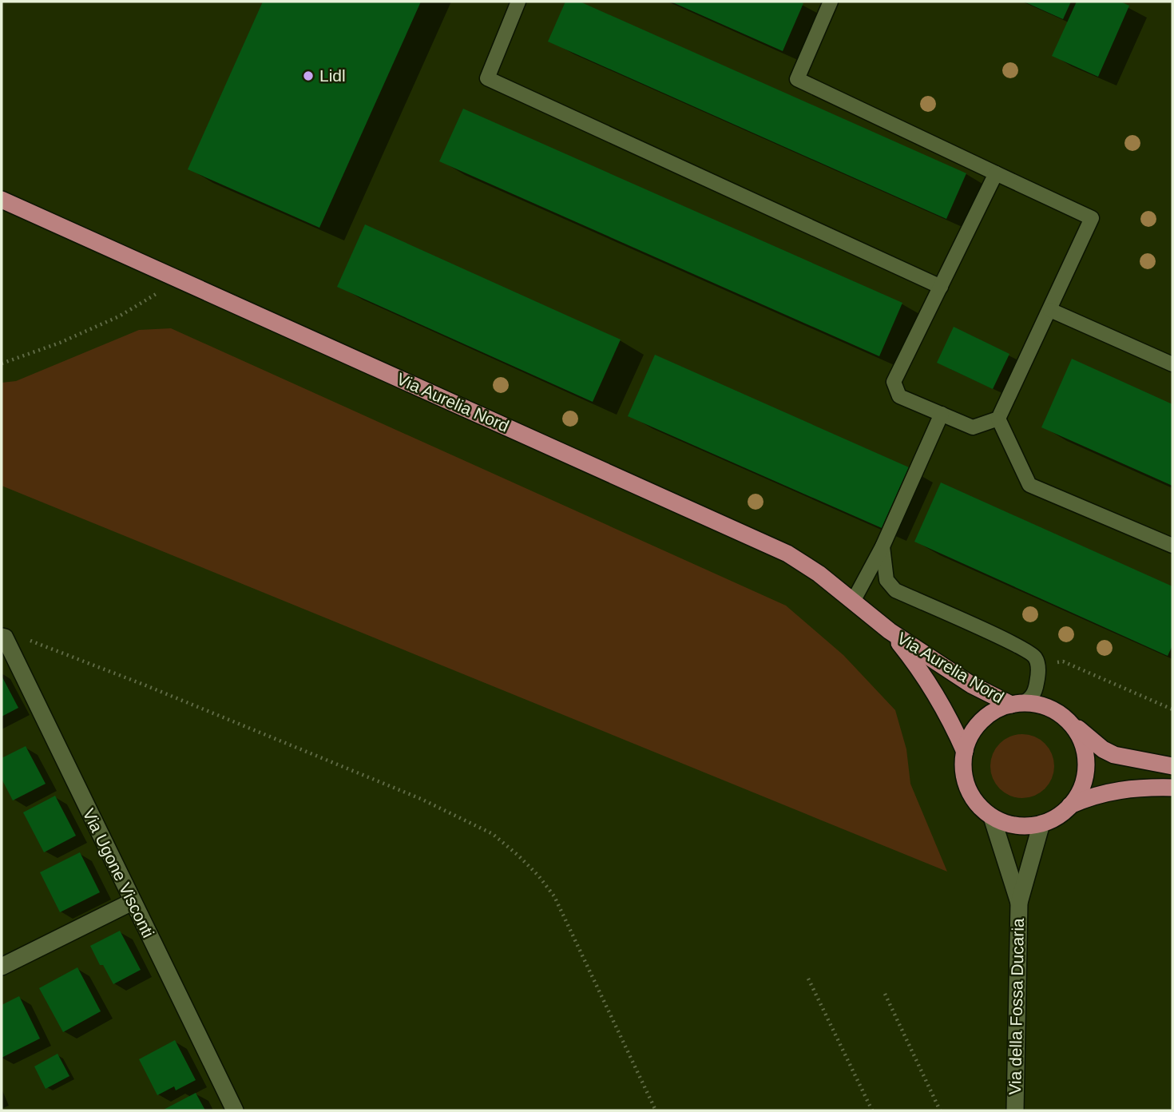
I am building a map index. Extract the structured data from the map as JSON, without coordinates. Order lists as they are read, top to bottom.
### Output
{
  "streets": {
    "main road": ["Via Aurelia Nord"],
    "street": ["Via Ugone Visconti", "Via della Fossa Ducaria"]
  },
  "crossings": [
    ["Via Aurelia Nord", "Via della Fossa Ducaria"]
  ],
  "places": ["Lidl"]
}
